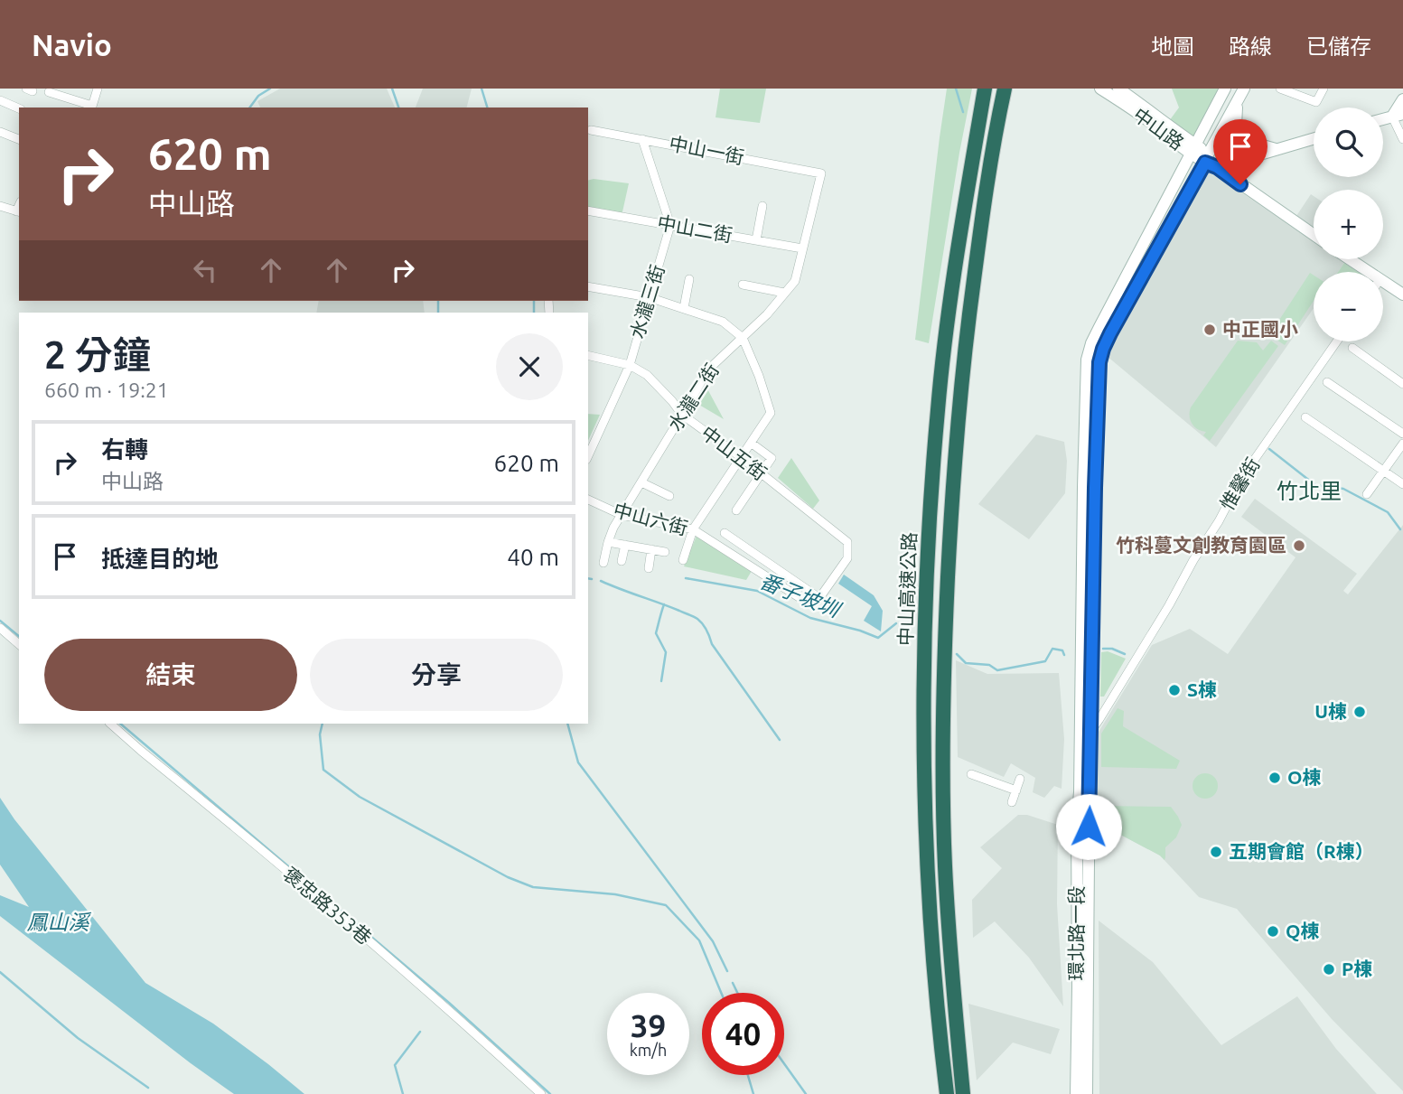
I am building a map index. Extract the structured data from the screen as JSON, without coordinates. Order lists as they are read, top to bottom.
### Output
{
  "streets": {
    "highway": ["中山高速公路"],
    "street": [
      "中山路",
      "中山一街",
      "中山二街",
      "水瀧三街",
      "水瀧二街",
      "中山五街",
      "惟馨街",
      "中山六街",
      "褒忠路353巷",
      "環北路一段"
    ]
  },
  "crossings": [
    ["中山路", "環北路一段"],
    ["中山一街", "水瀧二街"],
    ["中山二街", "水瀧三街"],
    ["中山二街", "水瀧二街"],
    ["水瀧三街", "中山五街"],
    ["水瀧二街", "中山五街"],
    ["水瀧二街", "中山六街"],
    ["中山五街", "中山六街"],
    ["惟馨街", "環北路一段"]
  ],
  "districts": ["竹北里"],
  "water": ["番子坡圳", "鳳山溪"],
  "places": [
    "中正國小",
    "竹科蔓文創教育園區",
    "S棟",
    "U棟",
    "O棟",
    "五期會館（R棟）",
    "Q棟",
    "P棟"
  ],
  "page": {
    "header": "Navio",
    "nav": ["地圖", "路線", "已儲存"],
    "map_buttons": ["+", "−"],
    "turn": ["620 m", "中山路"],
    "heading": ["2 分鐘", "660 m · 19:21"],
    "list": [
      {
        "name": "右轉",
        "note": "中山路",
        "value": "620 m"
      },
      {
        "name": "抵達目的地",
        "value": "40 m"
      }
    ],
    "buttons": ["結束", "分享"],
    "speed": "39 km/h",
    "limit": "40"
  }
}
